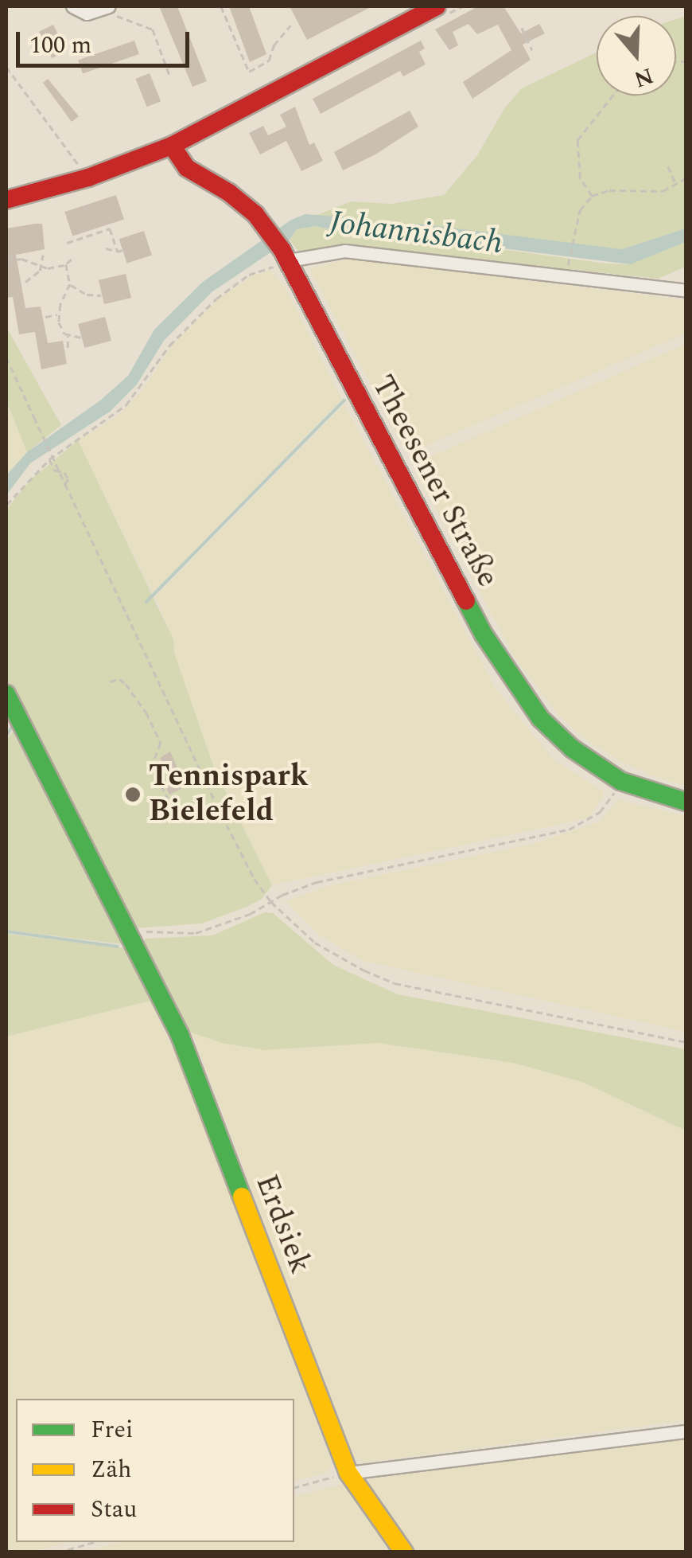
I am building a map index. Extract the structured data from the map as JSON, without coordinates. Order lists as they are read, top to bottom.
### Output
{
  "streets": {
    "street": ["Theesener Straße", "Erdsiek"]
  },
  "water": ["Johannisbach"],
  "places": ["Tennispark Bielefeld"],
  "legend": ["Frei", "Zäh", "Stau"],
  "scale_bar": "100 m",
  "north": "bottom"
}
